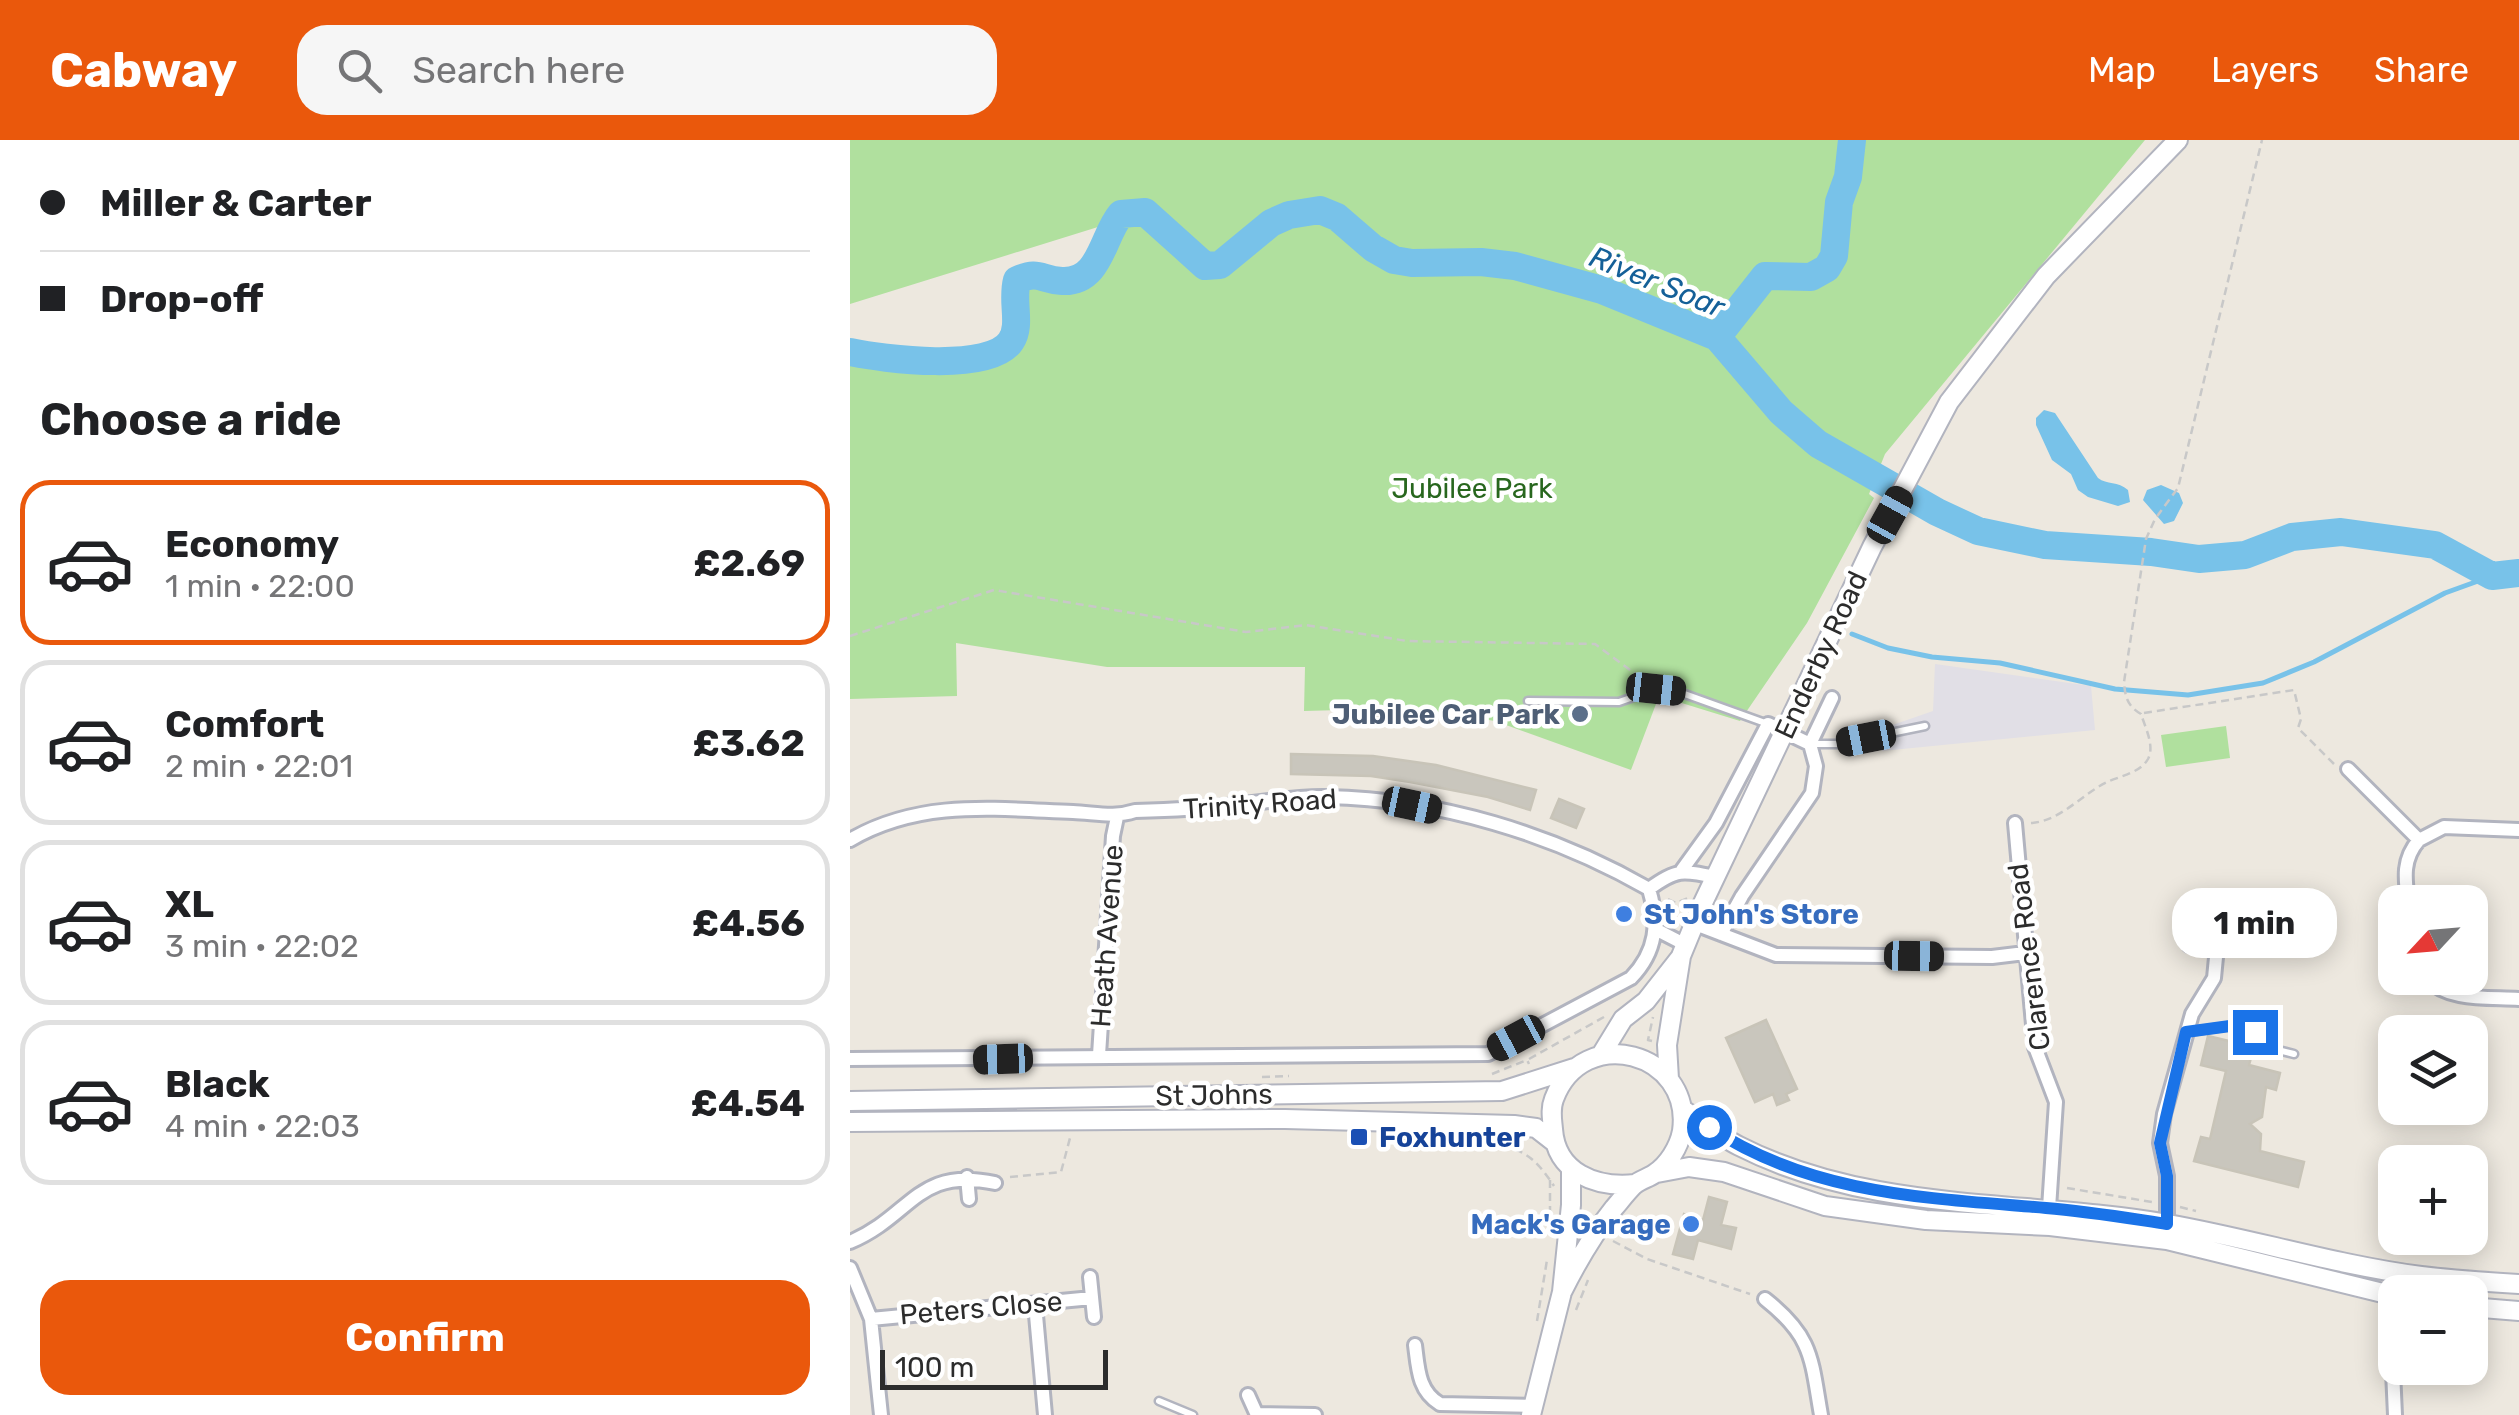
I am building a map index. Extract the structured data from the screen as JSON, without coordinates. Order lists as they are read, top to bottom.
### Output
{
  "streets": {
    "main road": ["Enderby Road", "St Johns"],
    "street": [
      "Trinity Road",
      "Heath Avenue",
      "Clarence Road",
      "Peters Close"
    ]
  },
  "crossings": [
    ["Enderby Road", "St Johns"],
    ["Trinity Road", "Heath Avenue"]
  ],
  "water": ["River Soar"],
  "parks": ["Jubilee Park"],
  "places": {
    "other": ["Jubilee Car Park", "St John's Store", "Mack's Garage"],
    "transit": ["Foxhunter"]
  },
  "scale_bar": "100 m",
  "north": "bottom left",
  "page": {
    "header": "Cabway",
    "search": "Search here",
    "nav": ["Map", "Layers", "Share"],
    "banner": ["Miller & Carter", "Drop-off"],
    "heading": "Choose a ride",
    "list": [
      {
        "name": "Economy",
        "note": "1 min · 22:00",
        "value": "£2.69"
      },
      {
        "name": "Comfort",
        "note": "2 min · 22:01",
        "value": "£3.62"
      },
      {
        "name": "XL",
        "note": "3 min · 22:02",
        "value": "£4.56"
      },
      {
        "name": "Black",
        "note": "4 min · 22:03",
        "value": "£4.54"
      }
    ],
    "map_buttons": ["+", "−"],
    "bubble": "1 min",
    "buttons": "Confirm",
    "scale": "100 m"
  }
}
